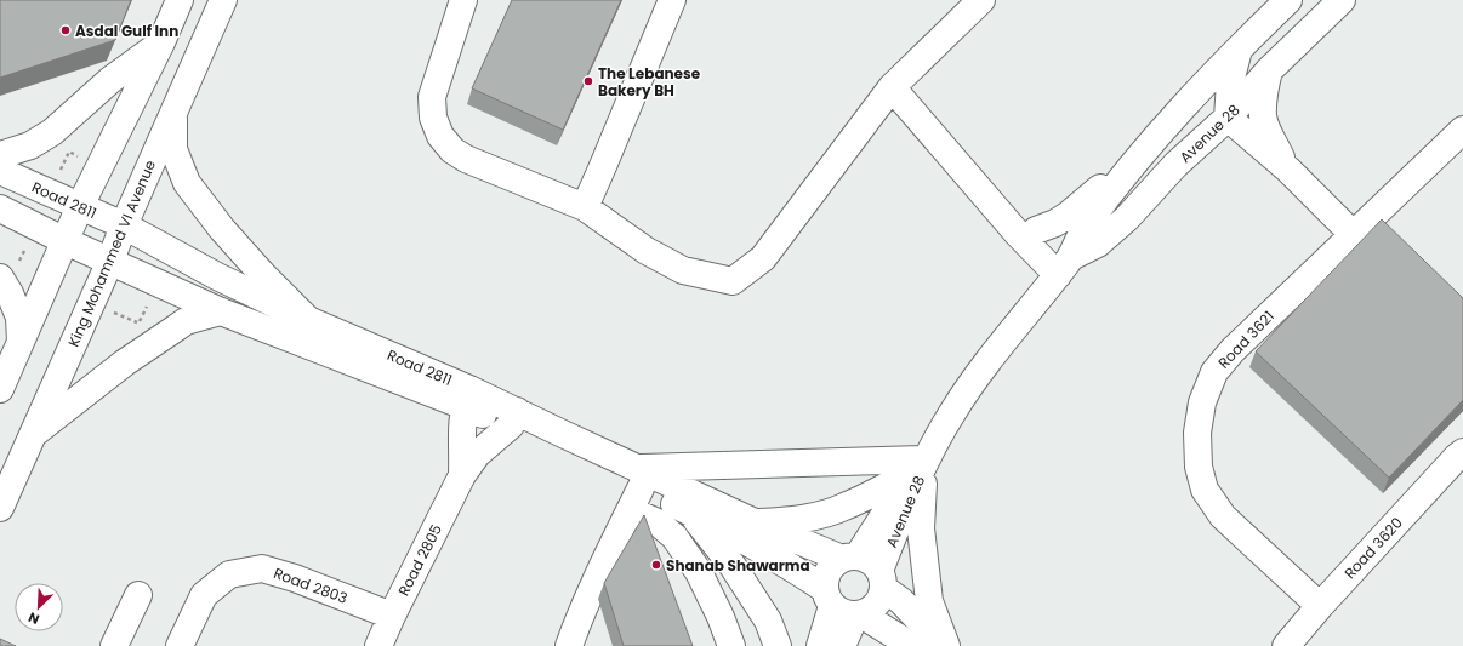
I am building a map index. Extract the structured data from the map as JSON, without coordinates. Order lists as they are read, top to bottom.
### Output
{
  "streets": {
    "street": [
      "Avenue 28",
      "Road 2811",
      "King Mohammed VI Avenue",
      "Road 3621",
      "Road 3620",
      "Road 2805",
      "Road 2803"
    ]
  },
  "crossings": [
    ["Avenue 28", "Road 2811"],
    ["Road 2811", "King Mohammed VI Avenue"],
    ["Road 2811", "Road 2805"],
    ["Road 3621", "Road 3620"],
    ["Road 2805", "Road 2803"]
  ],
  "places": ["Asdal Gulf Inn", "The Lebanese Bakery BH", "Shanab Shawarma"],
  "north": "bottom left"
}
